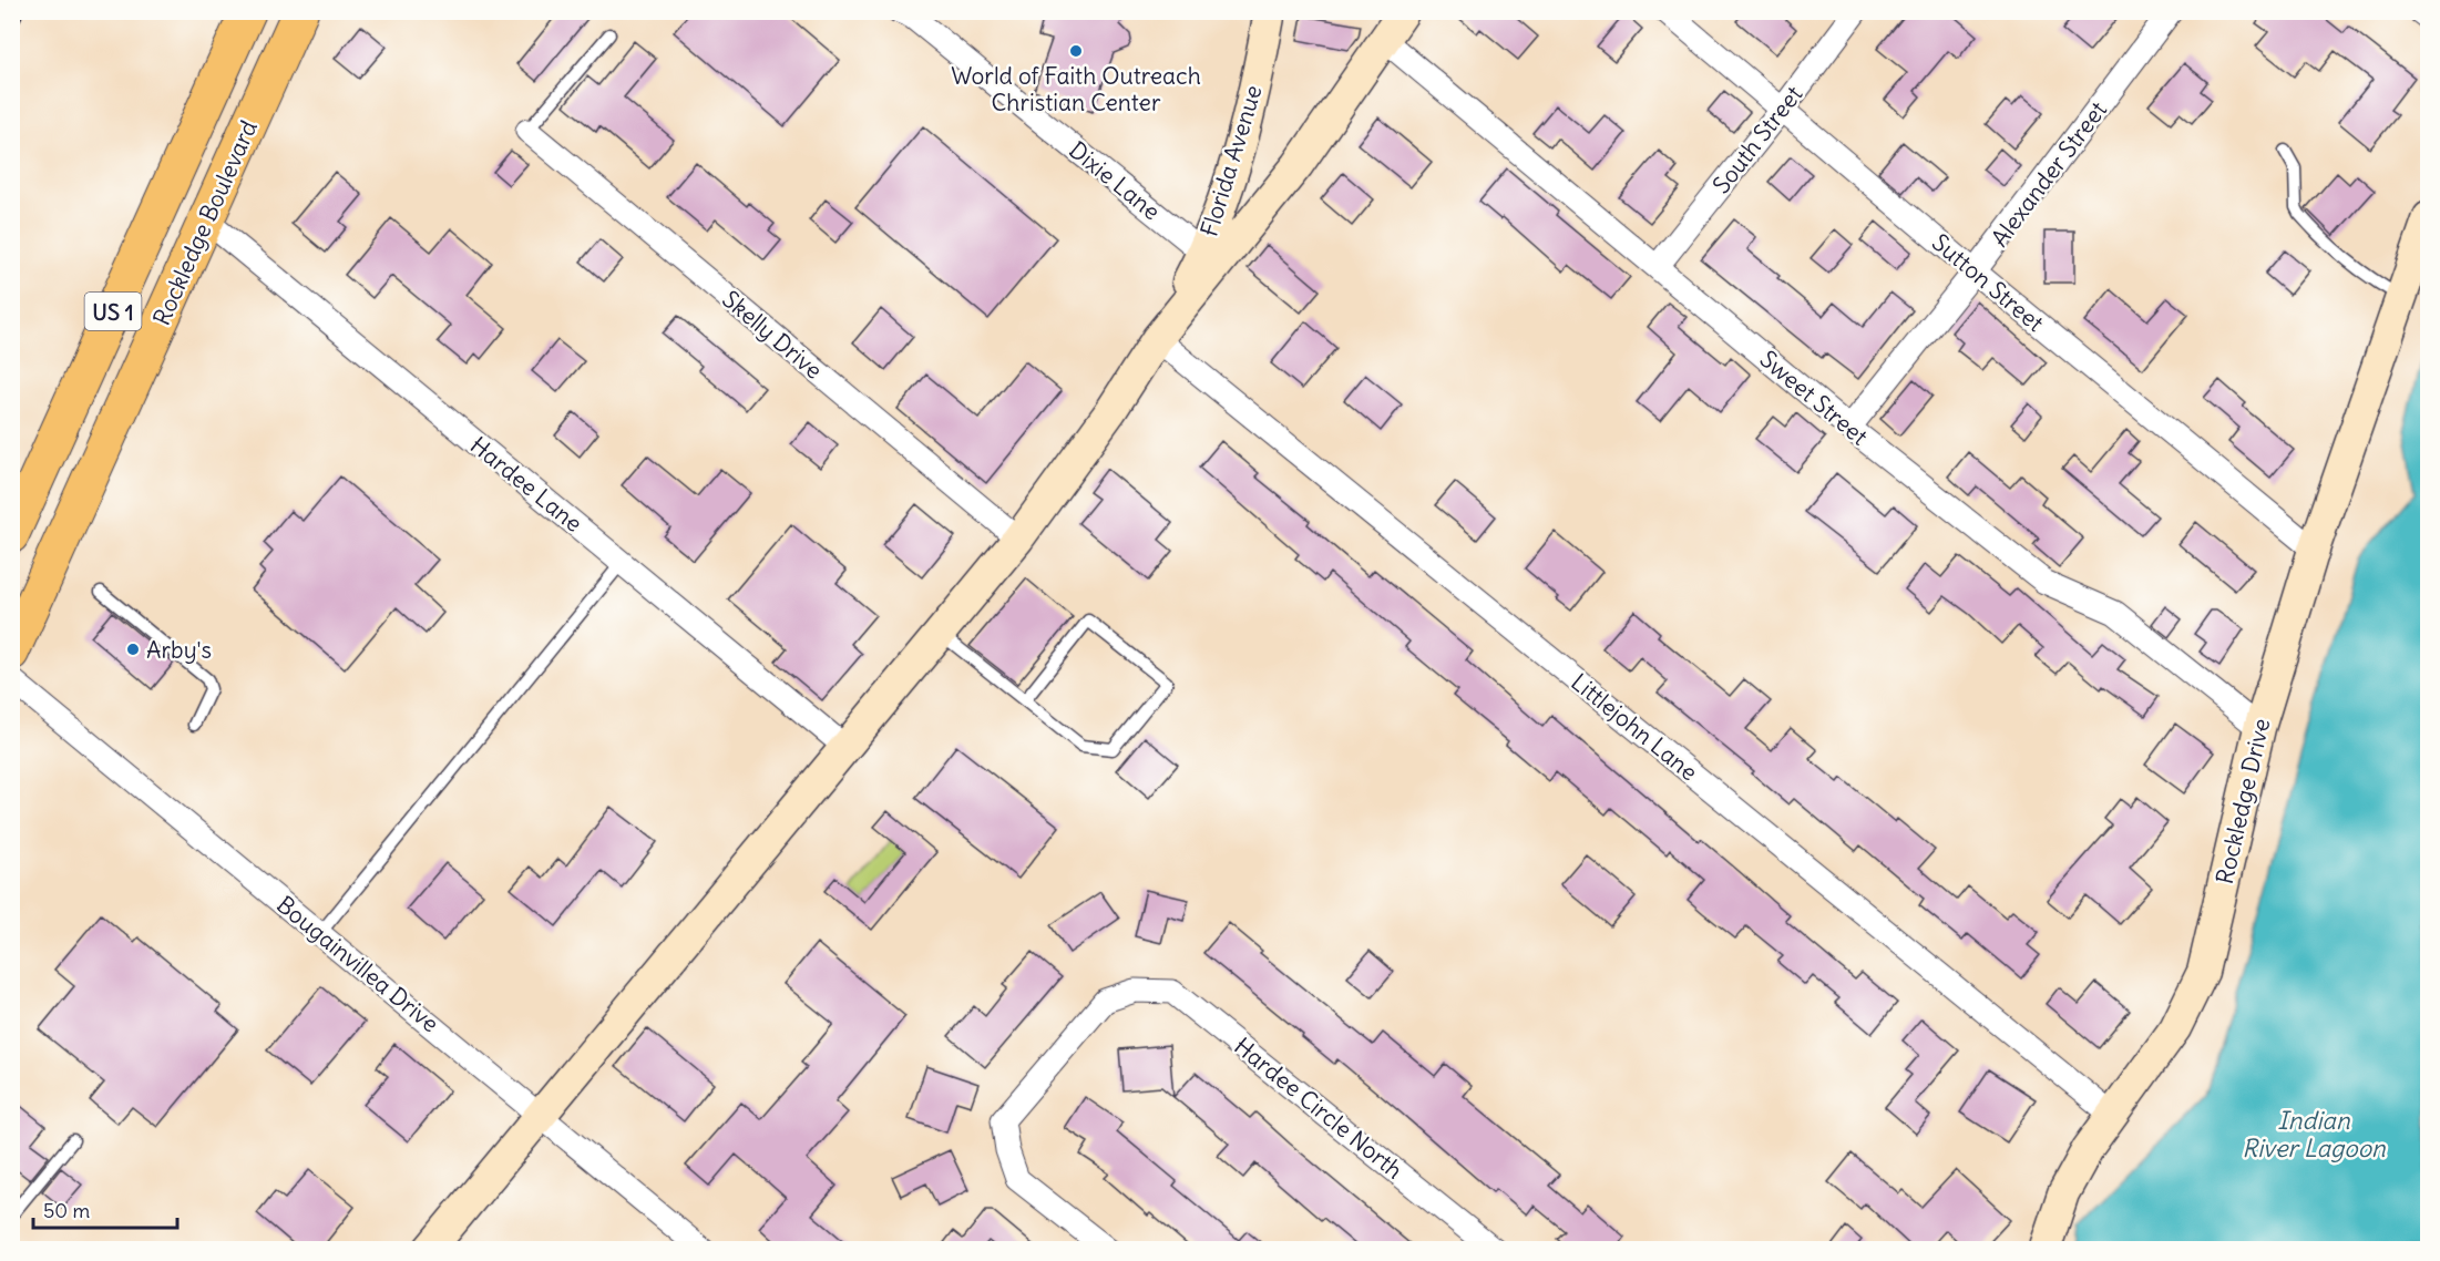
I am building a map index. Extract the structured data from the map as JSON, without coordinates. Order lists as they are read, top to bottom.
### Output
{
  "streets": {
    "main road": ["Rockledge Boulevard", "US 1"],
    "street": [
      "South Street",
      "Florida Avenue",
      "Alexander Street",
      "Dixie Lane",
      "Sutton Street",
      "Skelly Drive",
      "Sweet Street",
      "Hardee Lane",
      "Littlejohn Lane",
      "Rockledge Drive",
      "Bougainvillea Drive",
      "Hardee Circle North"
    ]
  },
  "crossings": [
    ["South Street", "Sutton Street"],
    ["South Street", "Sweet Street"],
    ["Florida Avenue", "Dixie Lane"],
    ["Florida Avenue", "Littlejohn Lane"],
    ["Alexander Street", "Sutton Street"],
    ["Alexander Street", "Sweet Street"],
    ["Rockledge Boulevard", "Hardee Lane"],
    ["Sutton Street", "Rockledge Drive"],
    ["Sweet Street", "Rockledge Drive"],
    ["Littlejohn Lane", "Rockledge Drive"]
  ],
  "water": ["Indian River Lagoon"],
  "places": ["World of Faith Outreach Christian Center", "Arby's"],
  "scale_bar": "50 m"
}
